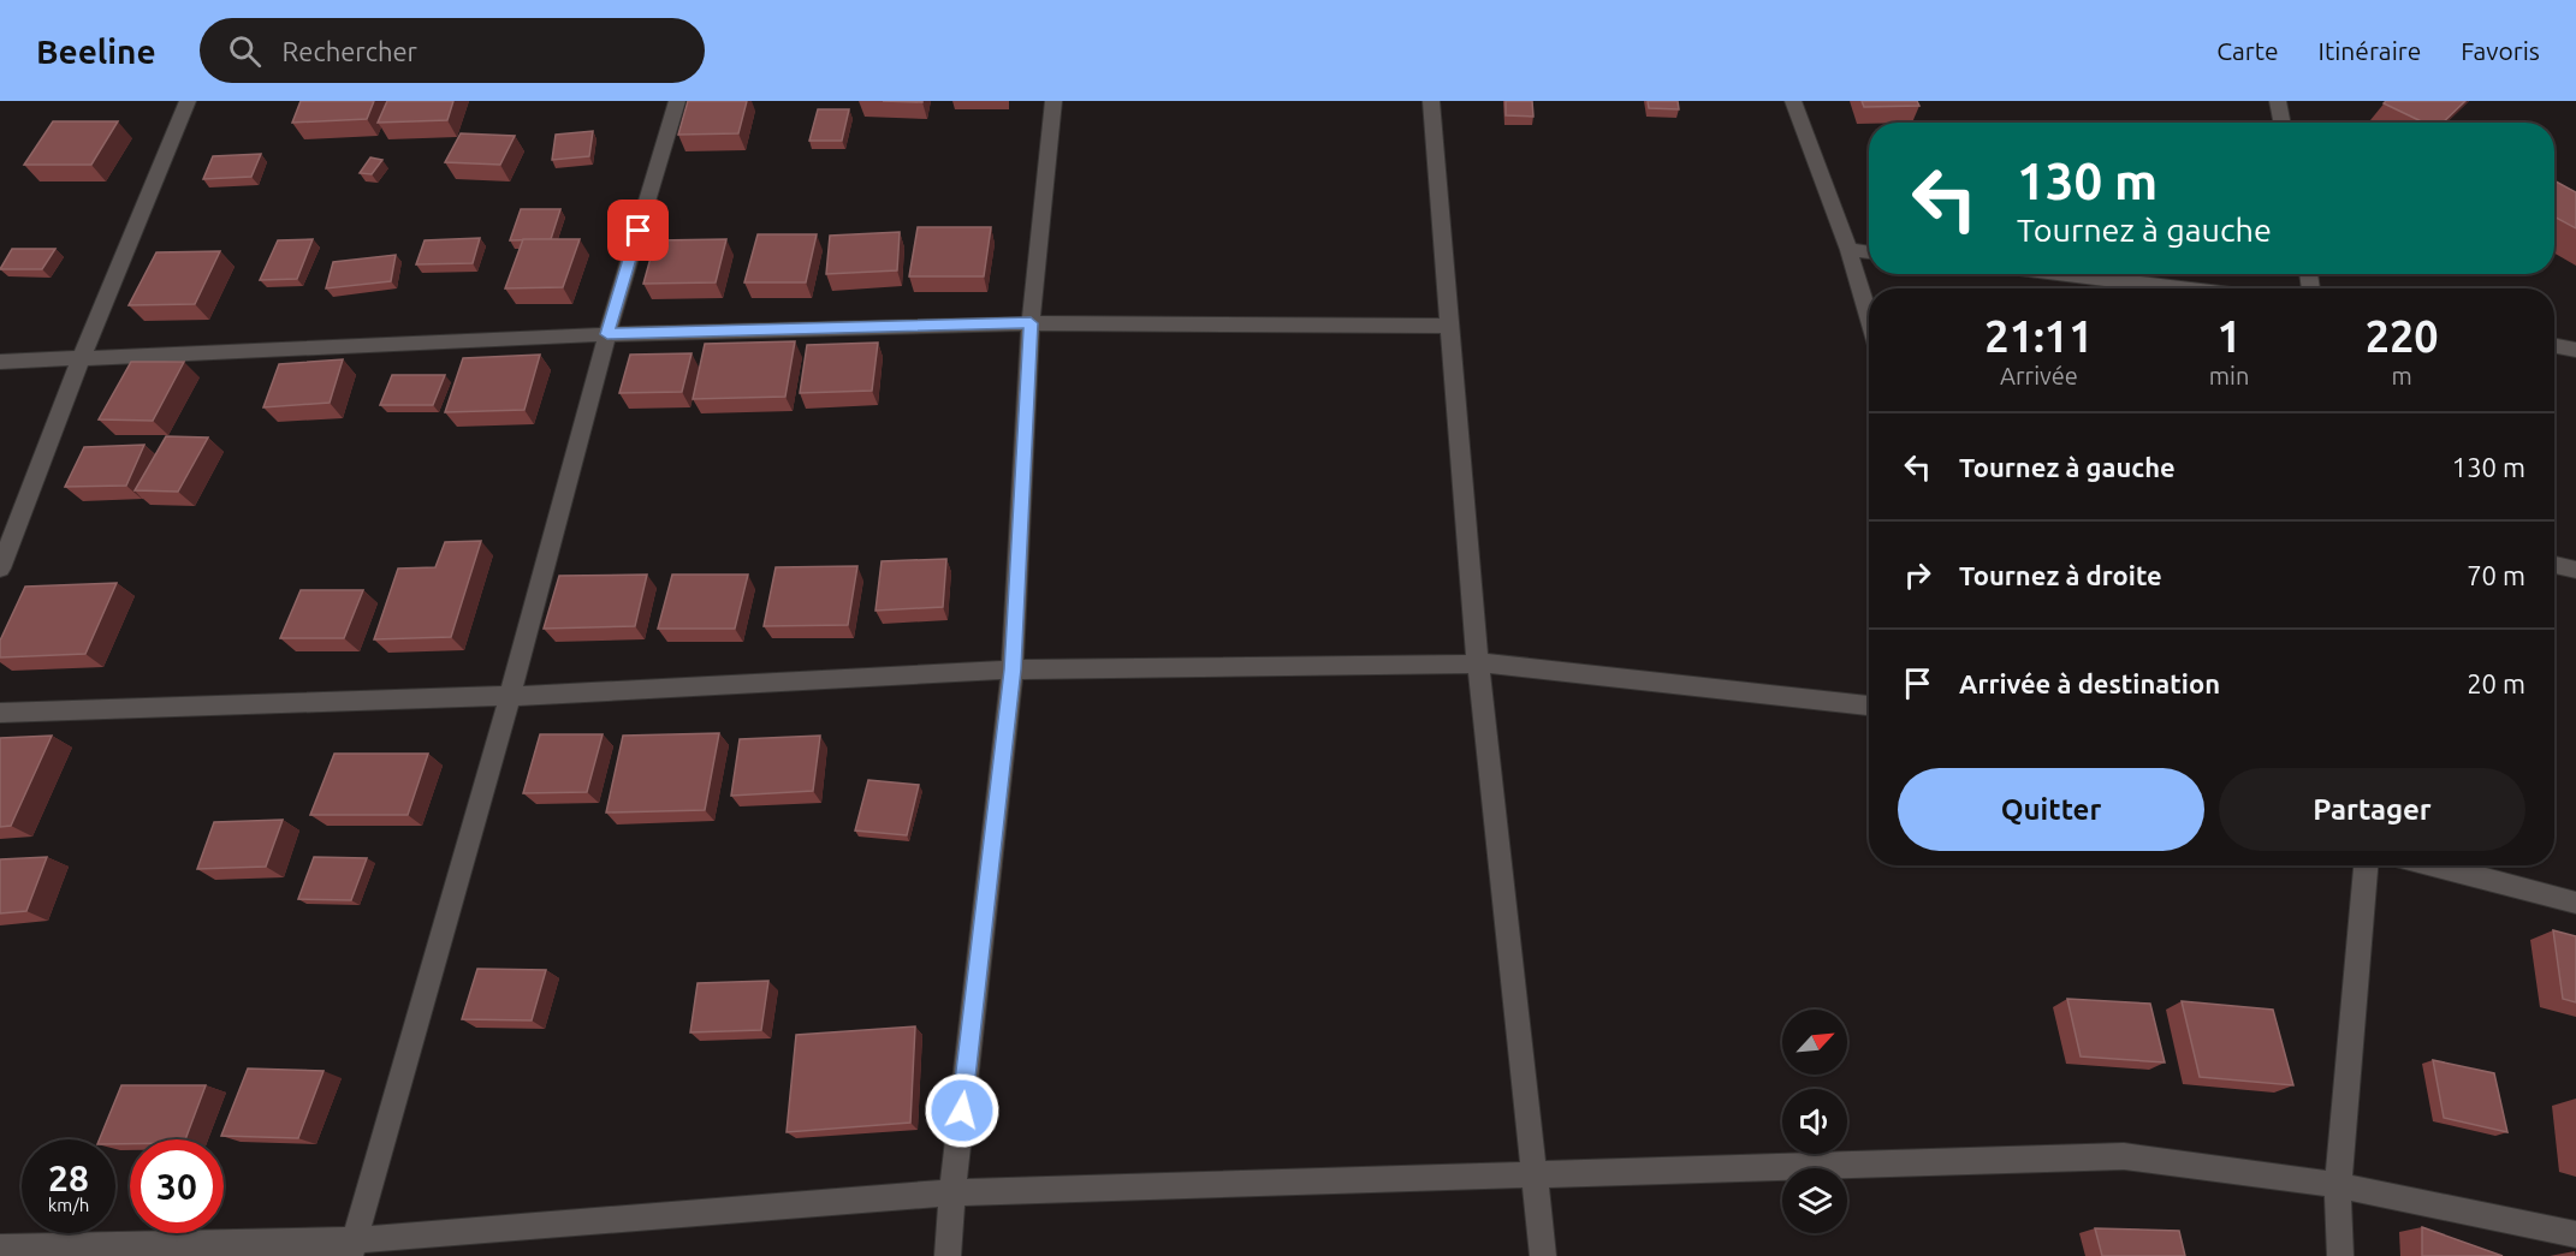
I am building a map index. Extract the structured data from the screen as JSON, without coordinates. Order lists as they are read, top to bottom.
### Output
{
  "north": "top right",
  "page": {
    "header": "Beeline",
    "search": "Rechercher",
    "nav": ["Carte", "Itinéraire", "Favoris"],
    "turn": ["130 m", "Tournez à gauche"],
    "eta": [
      "21:11",
      "Arrivée",
      "1",
      "min",
      "220",
      "m"
    ],
    "list": [
      {
        "name": "Tournez à gauche",
        "value": "130 m"
      },
      {
        "name": "Tournez à droite",
        "value": "70 m"
      },
      {
        "name": "Arrivée à destination",
        "value": "20 m"
      }
    ],
    "buttons": ["Quitter", "Partager"],
    "speed": "28 km/h",
    "limit": "30"
  }
}
